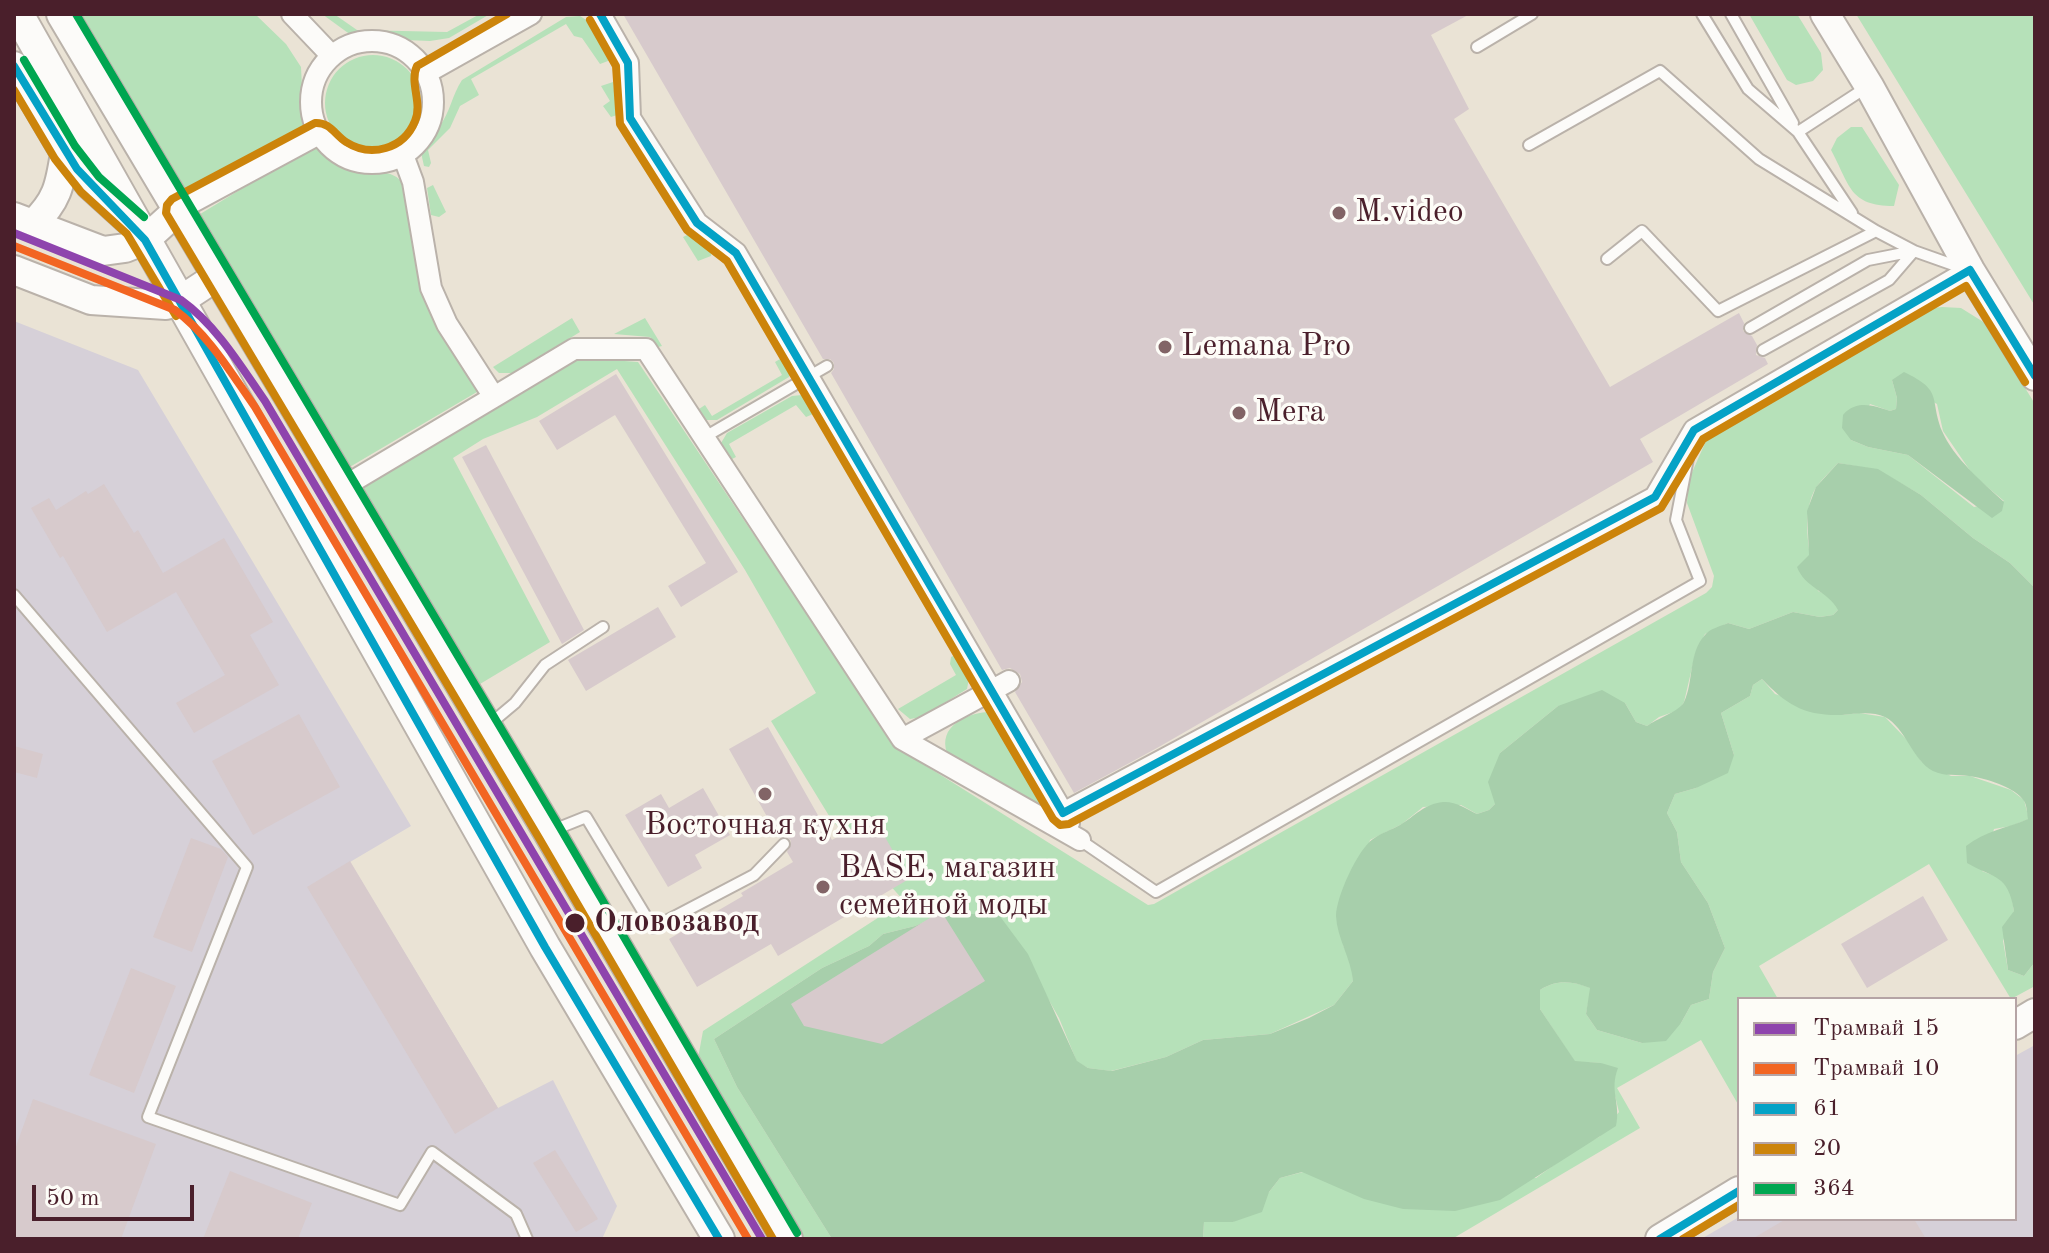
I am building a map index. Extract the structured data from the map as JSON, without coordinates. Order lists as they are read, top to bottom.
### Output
{
  "places": [
    "M.video",
    "Lemana Pro",
    "Мега",
    "Восточная кухня",
    "BASE, магазин семейной моды",
    "Оловозавод"
  ],
  "lines": [
    "transit line 61",
    "transit line 20",
    "transit line 364",
    "tram line 15",
    "tram line 10"
  ],
  "legend": [
    "Трамвай 15",
    "Трамвай 10",
    "61",
    "20",
    "364"
  ],
  "scale_bar": "50 m"
}
